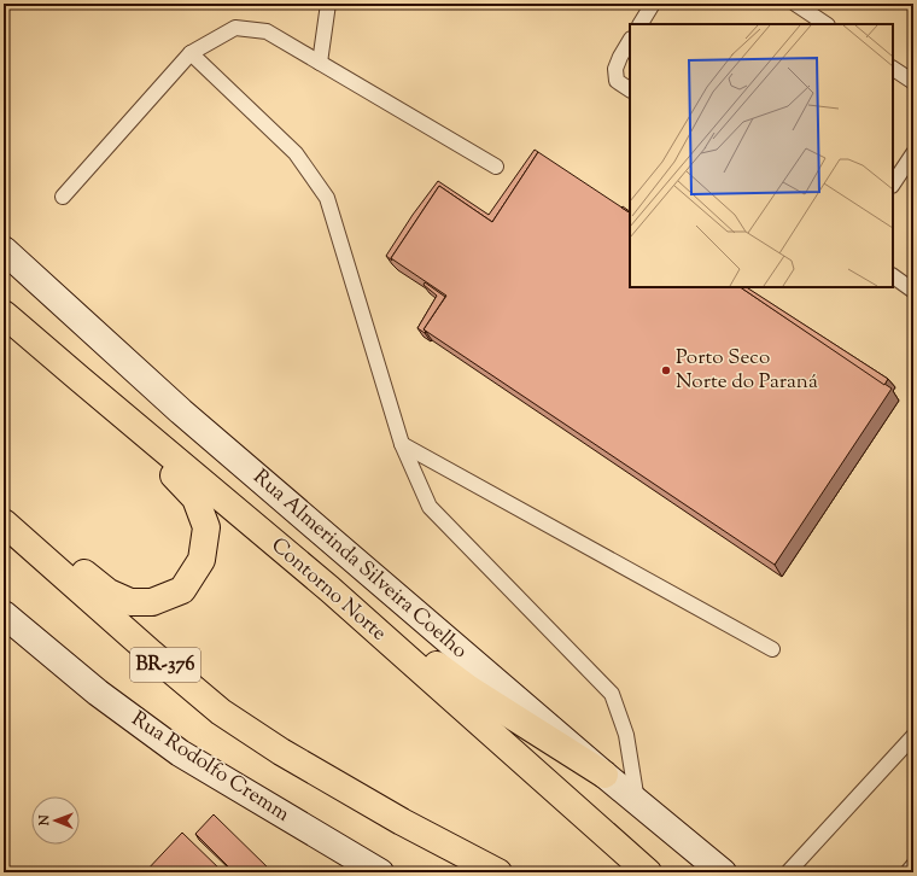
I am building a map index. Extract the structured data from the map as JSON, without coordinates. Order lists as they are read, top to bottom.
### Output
{
  "streets": {
    "highway": ["Contorno Norte", "BR-376"],
    "street": ["Rua Almerinda Silveira Coelho", "Rua Rodolfo Cremm"]
  },
  "places": ["Porto Seco Norte do Paraná"],
  "north": "left"
}
